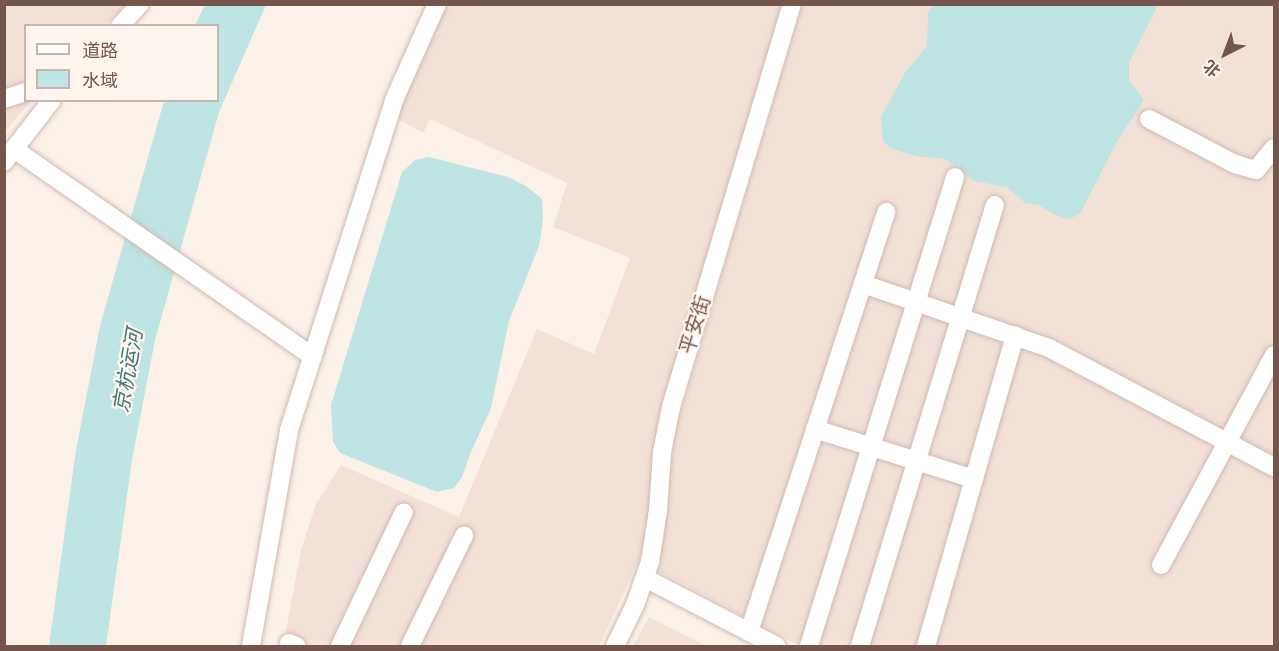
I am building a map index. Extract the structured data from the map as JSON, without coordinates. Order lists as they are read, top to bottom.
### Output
{
  "streets": {
    "street": ["平安街"]
  },
  "water": ["京杭运河"],
  "legend": ["道路", "水域"],
  "north": "bottom left"
}
